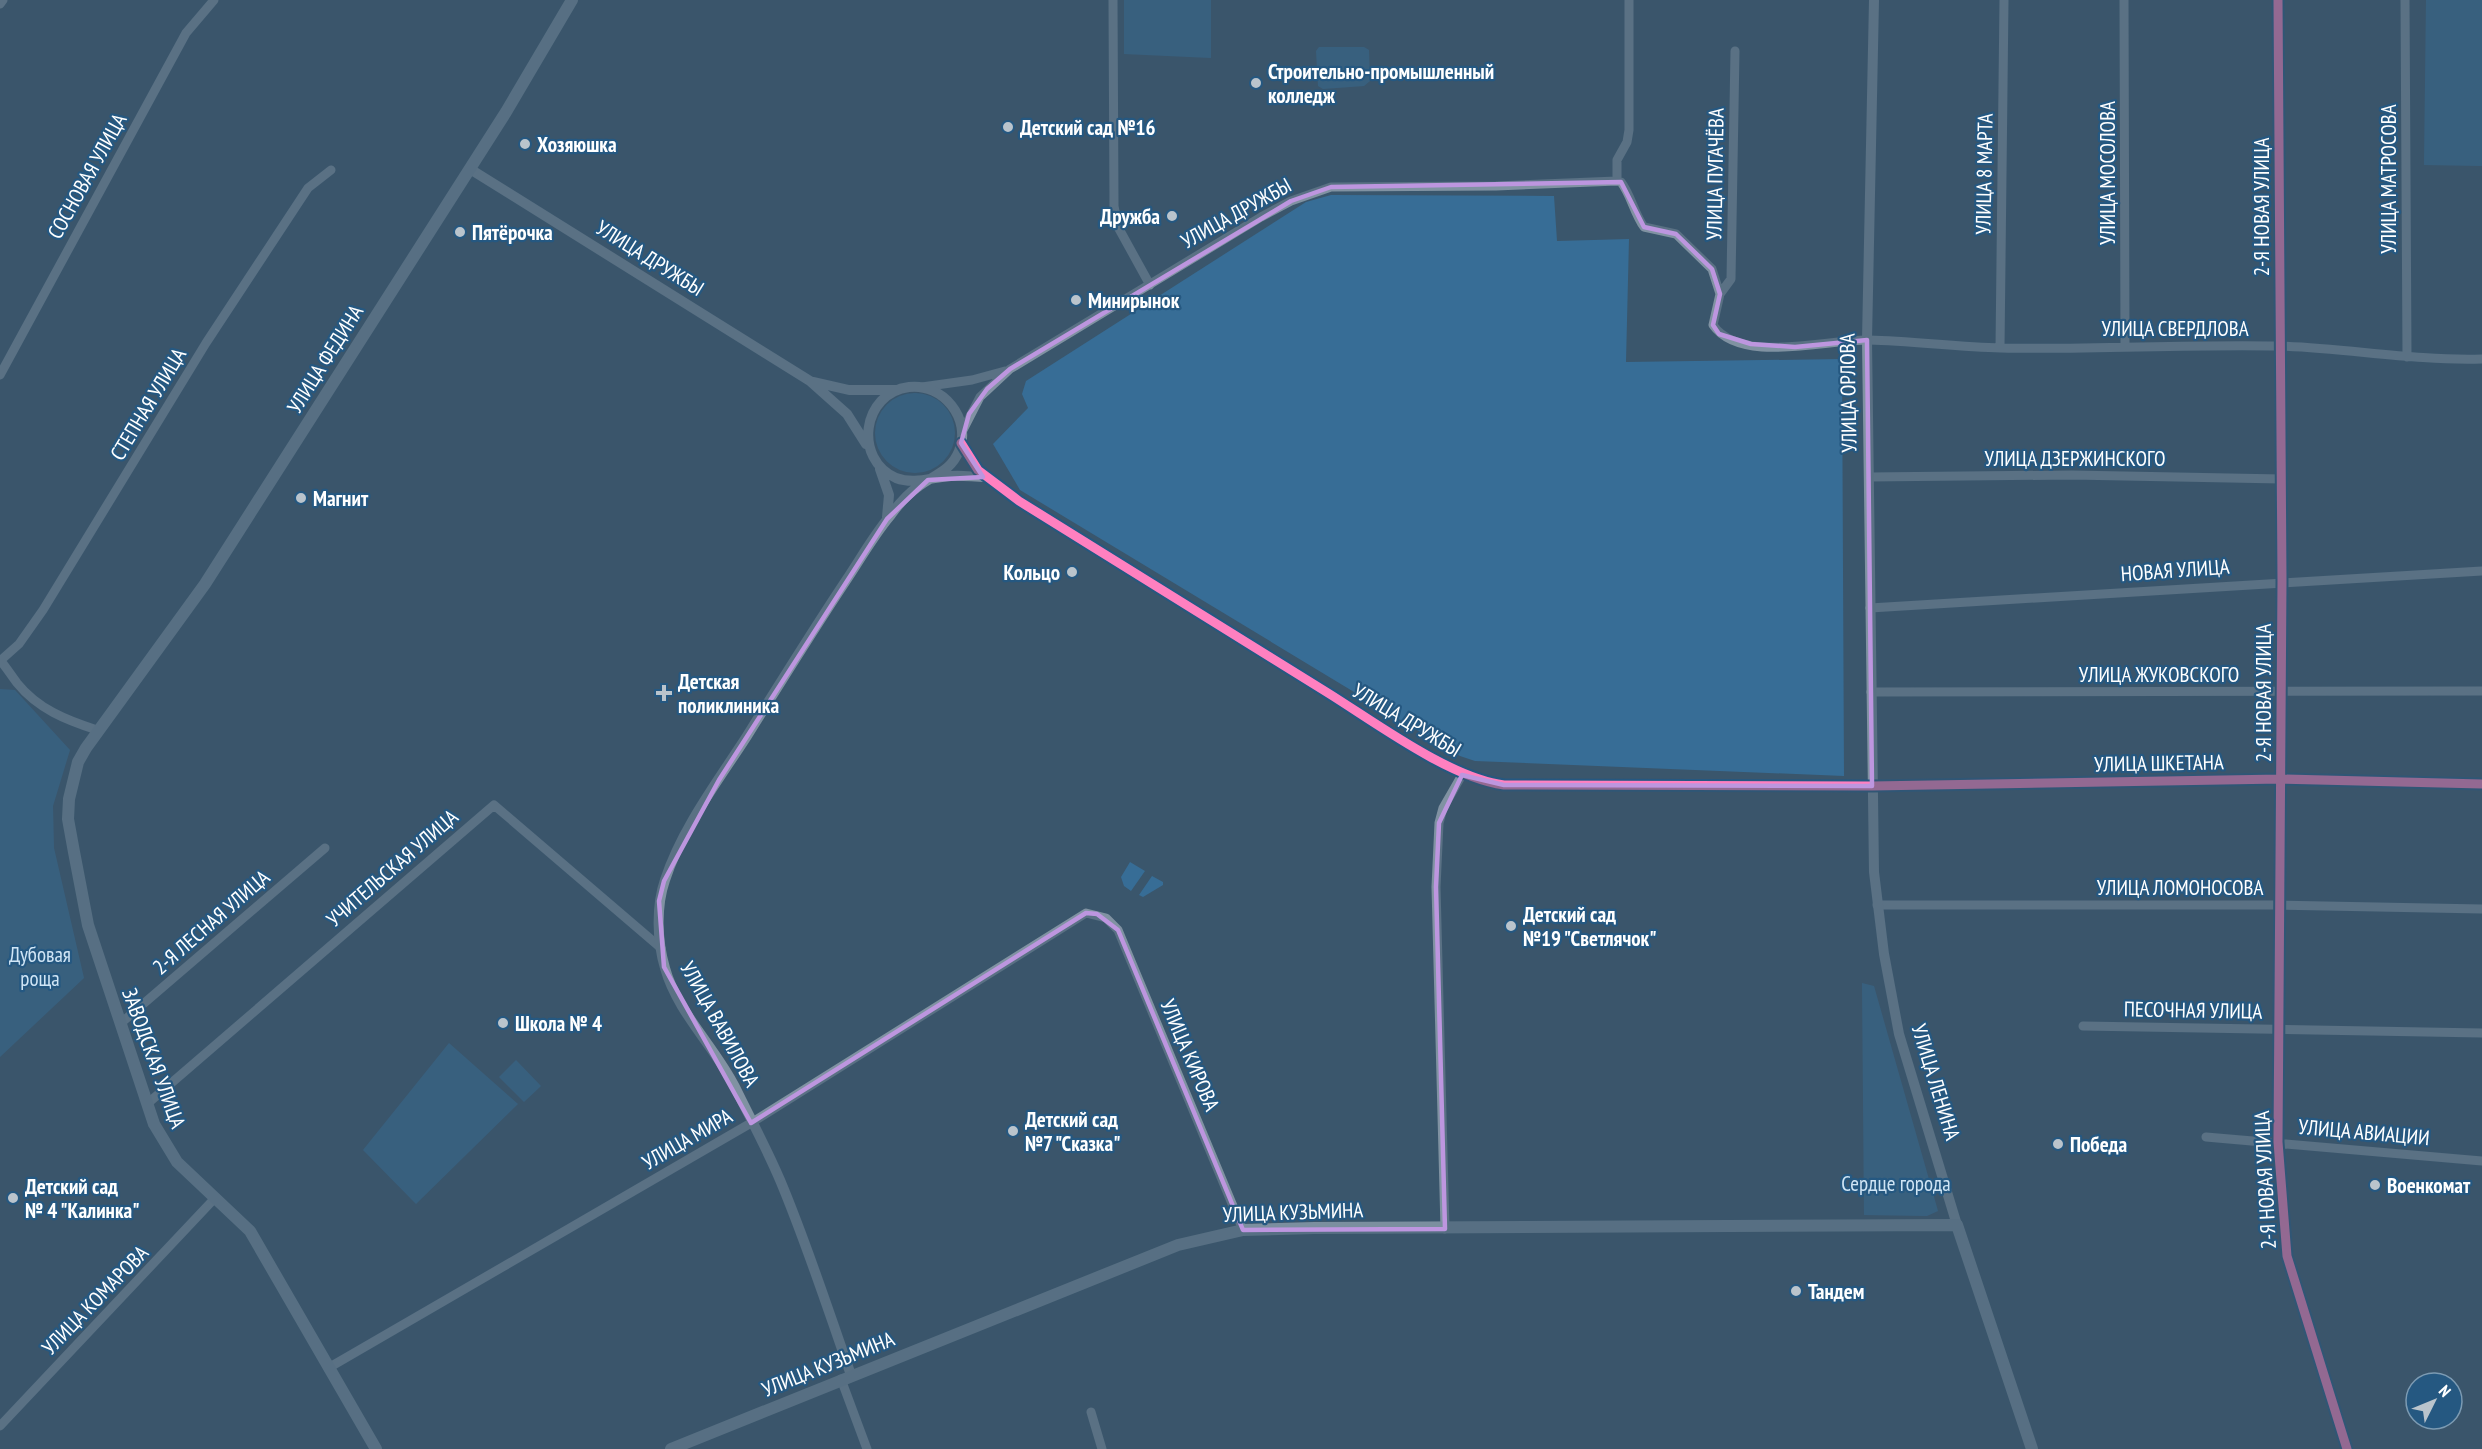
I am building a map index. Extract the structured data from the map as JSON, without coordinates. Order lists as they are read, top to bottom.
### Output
{
  "streets": {
    "main road": [
      "УЛИЦА ФЕДИНА",
      "ЗАВОДСКАЯ УЛИЦА",
      "УЛИЦА ЛЕНИНА",
      "УЛИЦА КУЗЬМИНА"
    ],
    "street": [
      "УЛИЦА МОСОЛОВА",
      "УЛИЦА ПУГАЧЁВА",
      "УЛИЦА 8 МАРТА",
      "СОСНОВАЯ УЛИЦА",
      "УЛИЦА МАТРОСОВА",
      "2-Я НОВАЯ УЛИЦА",
      "УЛИЦА ДРУЖБЫ",
      "УЛИЦА СВЕРДЛОВА",
      "УЛИЦА ОРЛОВА",
      "СТЕПНАЯ УЛИЦА",
      "УЛИЦА ДЗЕРЖИНСКОГО",
      "НОВАЯ УЛИЦА",
      "УЛИЦА ЖУКОВСКОГО",
      "УЛИЦА ШКЕТАНА",
      "УЧИТЕЛЬСКАЯ УЛИЦА",
      "УЛИЦА ЛОМОНОСОВА",
      "2-Я ЛЕСНАЯ УЛИЦА",
      "ПЕСОЧНАЯ УЛИЦА",
      "УЛИЦА ВАВИЛОВА",
      "УЛИЦА КИРОВА",
      "УЛИЦА АВИАЦИИ",
      "УЛИЦА МИРА",
      "УЛИЦА КОМАРОВА"
    ]
  },
  "crossings": [
    ["УЛИЦА МОСОЛОВА", "УЛИЦА СВЕРДЛОВА"],
    ["УЛИЦА ПУГАЧЁВА", "УЛИЦА ДРУЖБЫ"],
    ["УЛИЦА ПУГАЧЁВА", "УЛИЦА СВЕРДЛОВА"],
    ["УЛИЦА ПУГАЧЁВА", "УЛИЦА ОРЛОВА"],
    ["УЛИЦА 8 МАРТА", "УЛИЦА СВЕРДЛОВА"],
    ["УЛИЦА МАТРОСОВА", "УЛИЦА СВЕРДЛОВА"],
    ["2-Я НОВАЯ УЛИЦА", "УЛИЦА СВЕРДЛОВА"],
    ["2-Я НОВАЯ УЛИЦА", "УЛИЦА ДЗЕРЖИНСКОГО"],
    ["2-Я НОВАЯ УЛИЦА", "НОВАЯ УЛИЦА"],
    ["2-Я НОВАЯ УЛИЦА", "УЛИЦА ЖУКОВСКОГО"],
    ["2-Я НОВАЯ УЛИЦА", "УЛИЦА ШКЕТАНА"],
    ["2-Я НОВАЯ УЛИЦА", "УЛИЦА ЛОМОНОСОВА"],
    ["2-Я НОВАЯ УЛИЦА", "ПЕСОЧНАЯ УЛИЦА"],
    ["2-Я НОВАЯ УЛИЦА", "УЛИЦА АВИАЦИИ"],
    ["УЛИЦА ДРУЖБЫ", "УЛИЦА ФЕДИНА"],
    ["УЛИЦА ДРУЖБЫ", "УЛИЦА ОРЛОВА"],
    ["УЛИЦА ДРУЖБЫ", "УЛИЦА ШКЕТАНА"],
    ["УЛИЦА ДРУЖБЫ", "УЛИЦА ЛЕНИНА"],
    ["УЛИЦА СВЕРДЛОВА", "УЛИЦА ОРЛОВА"],
    ["УЛИЦА ФЕДИНА", "ЗАВОДСКАЯ УЛИЦА"],
    ["УЛИЦА ОРЛОВА", "УЛИЦА ДЗЕРЖИНСКОГО"],
    ["УЛИЦА ОРЛОВА", "НОВАЯ УЛИЦА"],
    ["УЛИЦА ОРЛОВА", "УЛИЦА ЖУКОВСКОГО"],
    ["УЛИЦА ОРЛОВА", "УЛИЦА ШКЕТАНА"],
    ["УЛИЦА ОРЛОВА", "УЛИЦА ЛЕНИНА"],
    ["УЛИЦА ШКЕТАНА", "УЛИЦА ЛЕНИНА"],
    ["УЧИТЕЛЬСКАЯ УЛИЦА", "УЛИЦА ВАВИЛОВА"],
    ["УЧИТЕЛЬСКАЯ УЛИЦА", "ЗАВОДСКАЯ УЛИЦА"],
    ["УЛИЦА ЛОМОНОСОВА", "УЛИЦА ЛЕНИНА"],
    ["2-Я ЛЕСНАЯ УЛИЦА", "ЗАВОДСКАЯ УЛИЦА"],
    ["УЛИЦА ВАВИЛОВА", "УЛИЦА МИРА"],
    ["УЛИЦА ВАВИЛОВА", "УЛИЦА КУЗЬМИНА"],
    ["УЛИЦА КИРОВА", "УЛИЦА МИРА"],
    ["УЛИЦА КИРОВА", "УЛИЦА КУЗЬМИНА"],
    ["ЗАВОДСКАЯ УЛИЦА", "УЛИЦА МИРА"],
    ["ЗАВОДСКАЯ УЛИЦА", "УЛИЦА КОМАРОВА"],
    ["УЛИЦА ЛЕНИНА", "УЛИЦА КУЗЬМИНА"]
  ],
  "parks": ["Дубовая роща", "Сердце города"],
  "places": {
    "other": [
      "Строительно-промышленный колледж",
      "Детский сад №16",
      "Хозяюшка",
      "Дружба",
      "Пятёрочка",
      "Минирынок",
      "Магнит",
      "Кольцо",
      "Детский сад №19 \"Светлячок\"",
      "Школа № 4",
      "Детский сад №7 \"Сказка\"",
      "Победа",
      "Военкомат",
      "Детский сад № 4 \"Калинка\"",
      "Тандем"
    ],
    "health": ["Детская поликлиника"]
  },
  "north": "top right"
}
